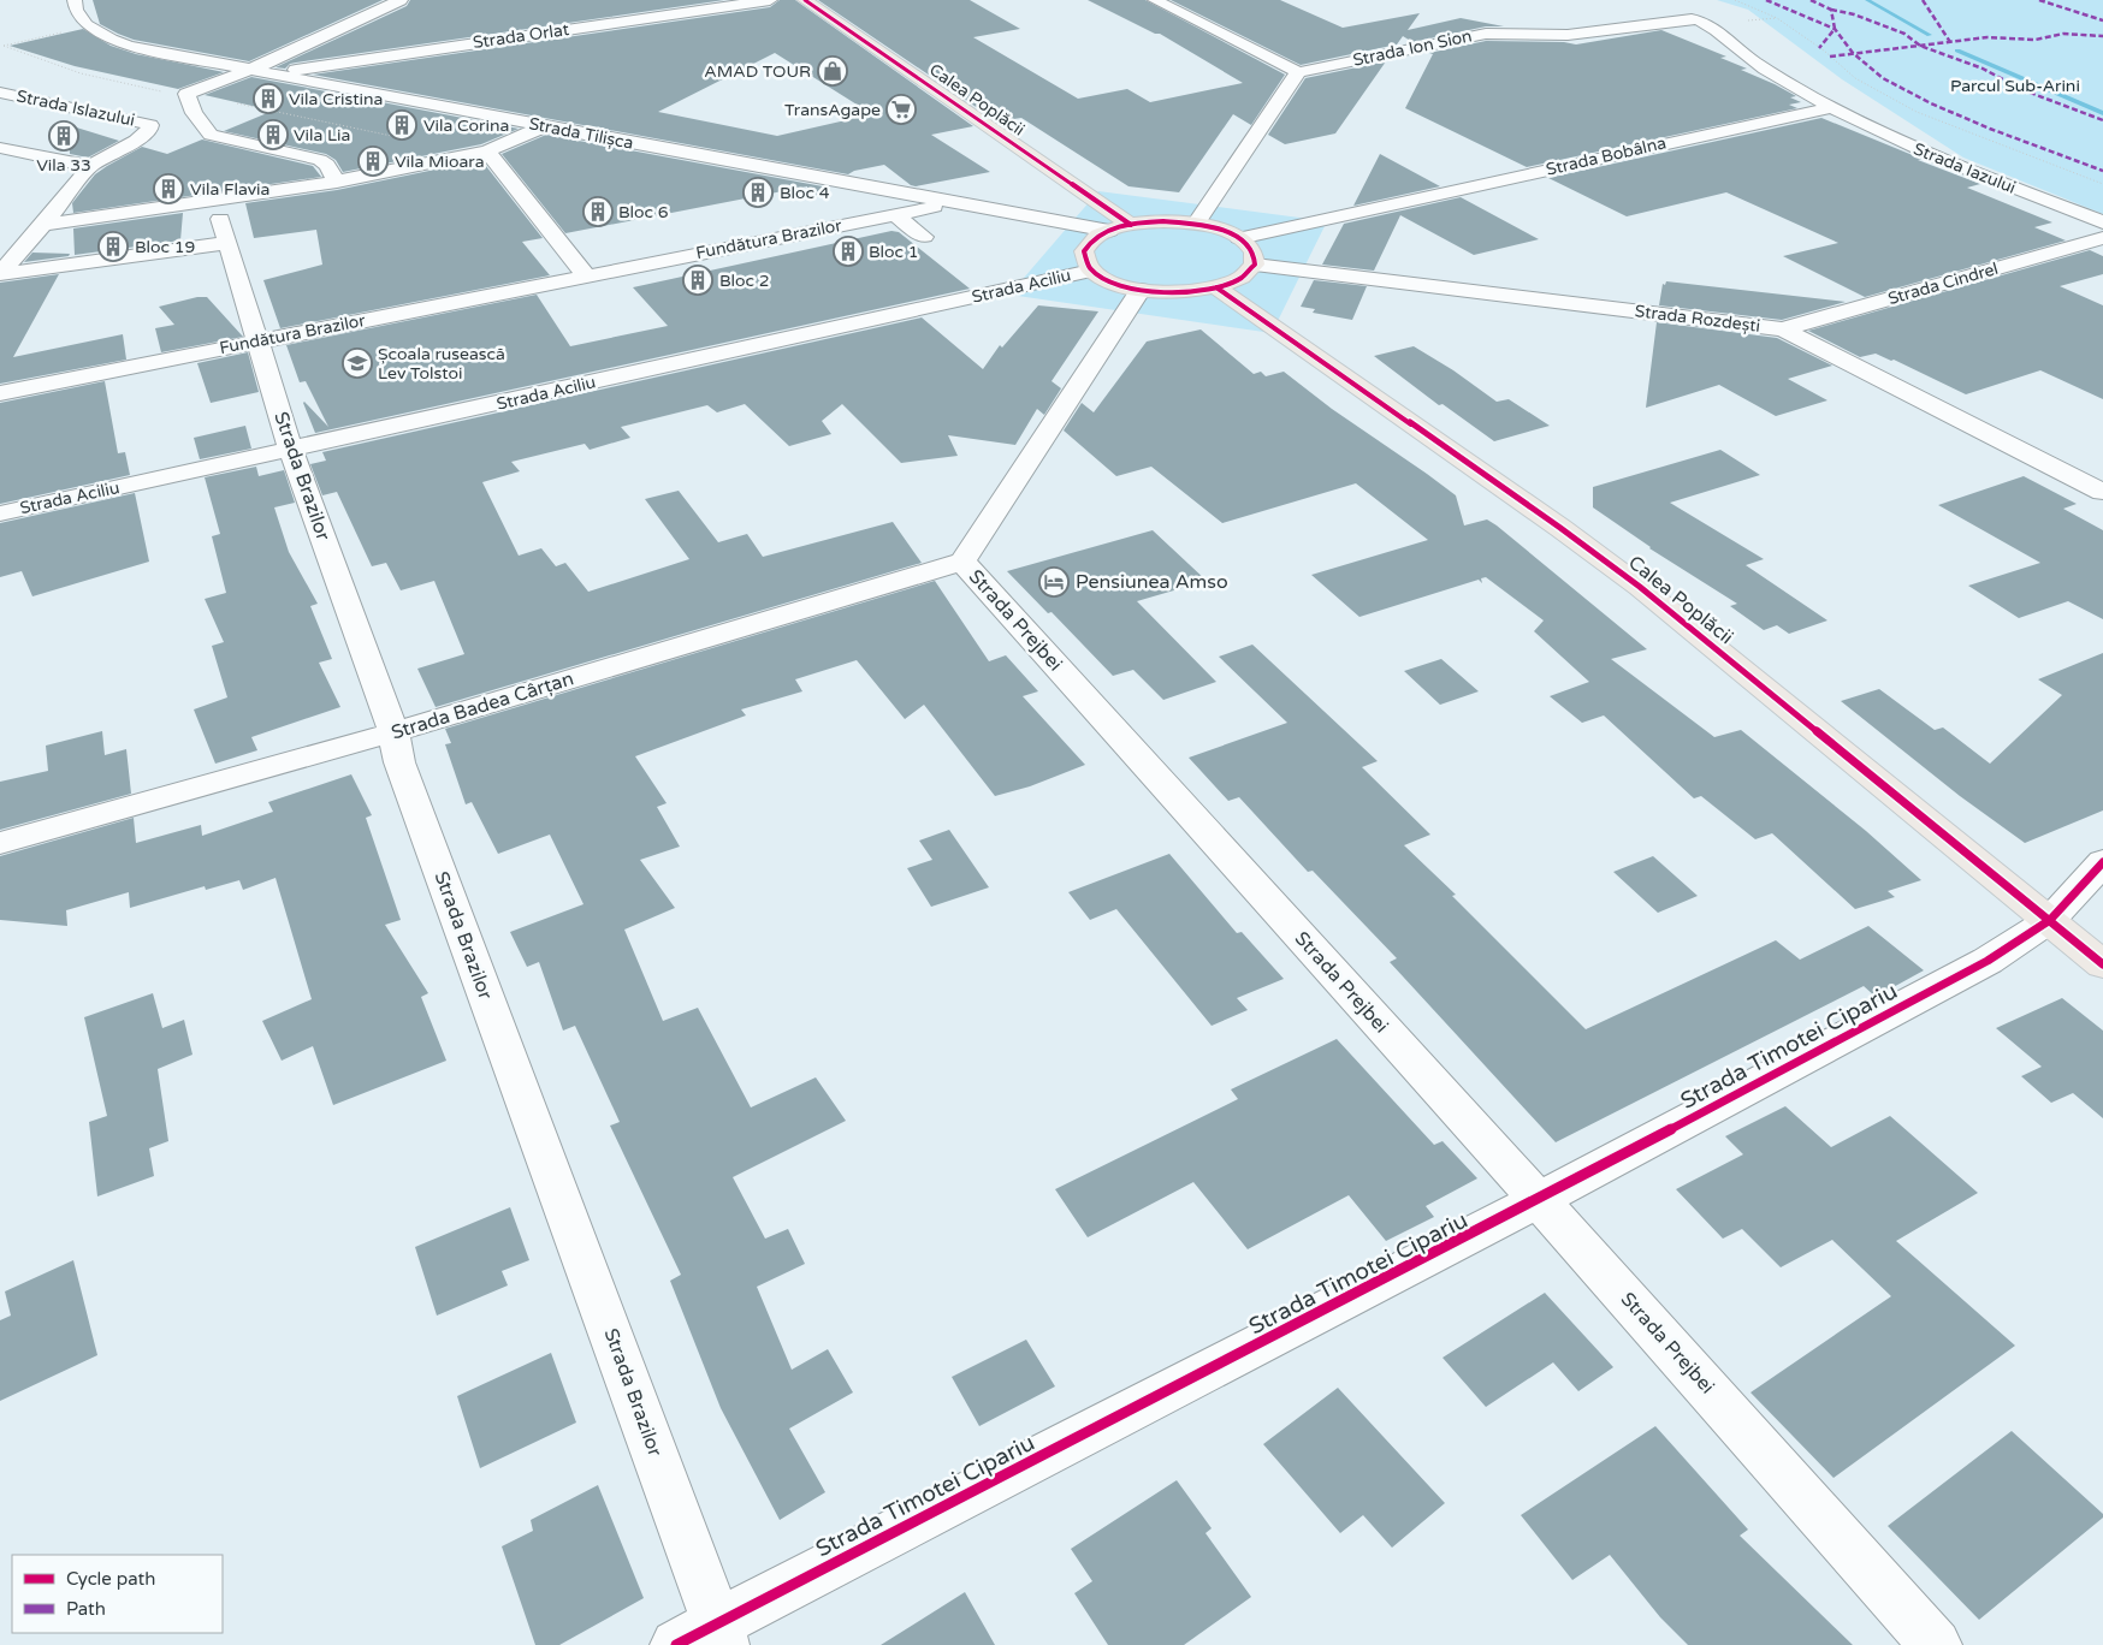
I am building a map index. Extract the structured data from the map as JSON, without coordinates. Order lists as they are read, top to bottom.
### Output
{
  "streets": {
    "main road": ["Calea Poplăcii"],
    "street": [
      "Strada Orlat",
      "Strada Ion Sion",
      "Strada Islazului",
      "Strada Tilișca",
      "Strada Bobâlna",
      "Strada Iazului",
      "Fundătura Brazilor",
      "Strada Cindrel",
      "Strada Aciliu",
      "Strada Rozdești",
      "Strada Brazilor",
      "Strada Prejbei",
      "Strada Badea Cârțan",
      "Strada Timotei Cipariu"
    ]
  },
  "crossings": [
    ["Strada Orlat", "Strada Tilișca"],
    ["Strada Ion Sion", "Strada Bobâlna"],
    ["Strada Ion Sion", "Strada Iazului"],
    ["Calea Poplăcii", "Strada Timotei Cipariu"],
    ["Strada Tilișca", "Fundătura Brazilor"],
    ["Strada Bobâlna", "Strada Iazului"],
    ["Fundătura Brazilor", "Strada Brazilor"],
    ["Strada Cindrel", "Strada Rozdești"],
    ["Strada Aciliu", "Strada Brazilor"],
    ["Strada Brazilor", "Strada Badea Cârțan"],
    ["Strada Brazilor", "Strada Timotei Cipariu"],
    ["Strada Prejbei", "Strada Badea Cârțan"],
    ["Strada Prejbei", "Strada Timotei Cipariu"]
  ],
  "parks": ["Parcul Sub-Arini"],
  "places": {
    "shop": ["AMAD TOUR"],
    "building": [
      "Vila Cristina",
      "Vila Corina",
      "Vila Lia",
      "Vila 33",
      "Vila Mioara",
      "Vila Flavia",
      "Bloc 4",
      "Bloc 6",
      "Bloc 19",
      "Bloc 1",
      "Bloc 2"
    ],
    "supermarket": ["TransAgape"],
    "school or university": ["Școala rusească Lev Tolstoi"],
    "hotel": ["Pensiunea Amso"]
  },
  "legend": ["Cycle path", "Path"]
}
